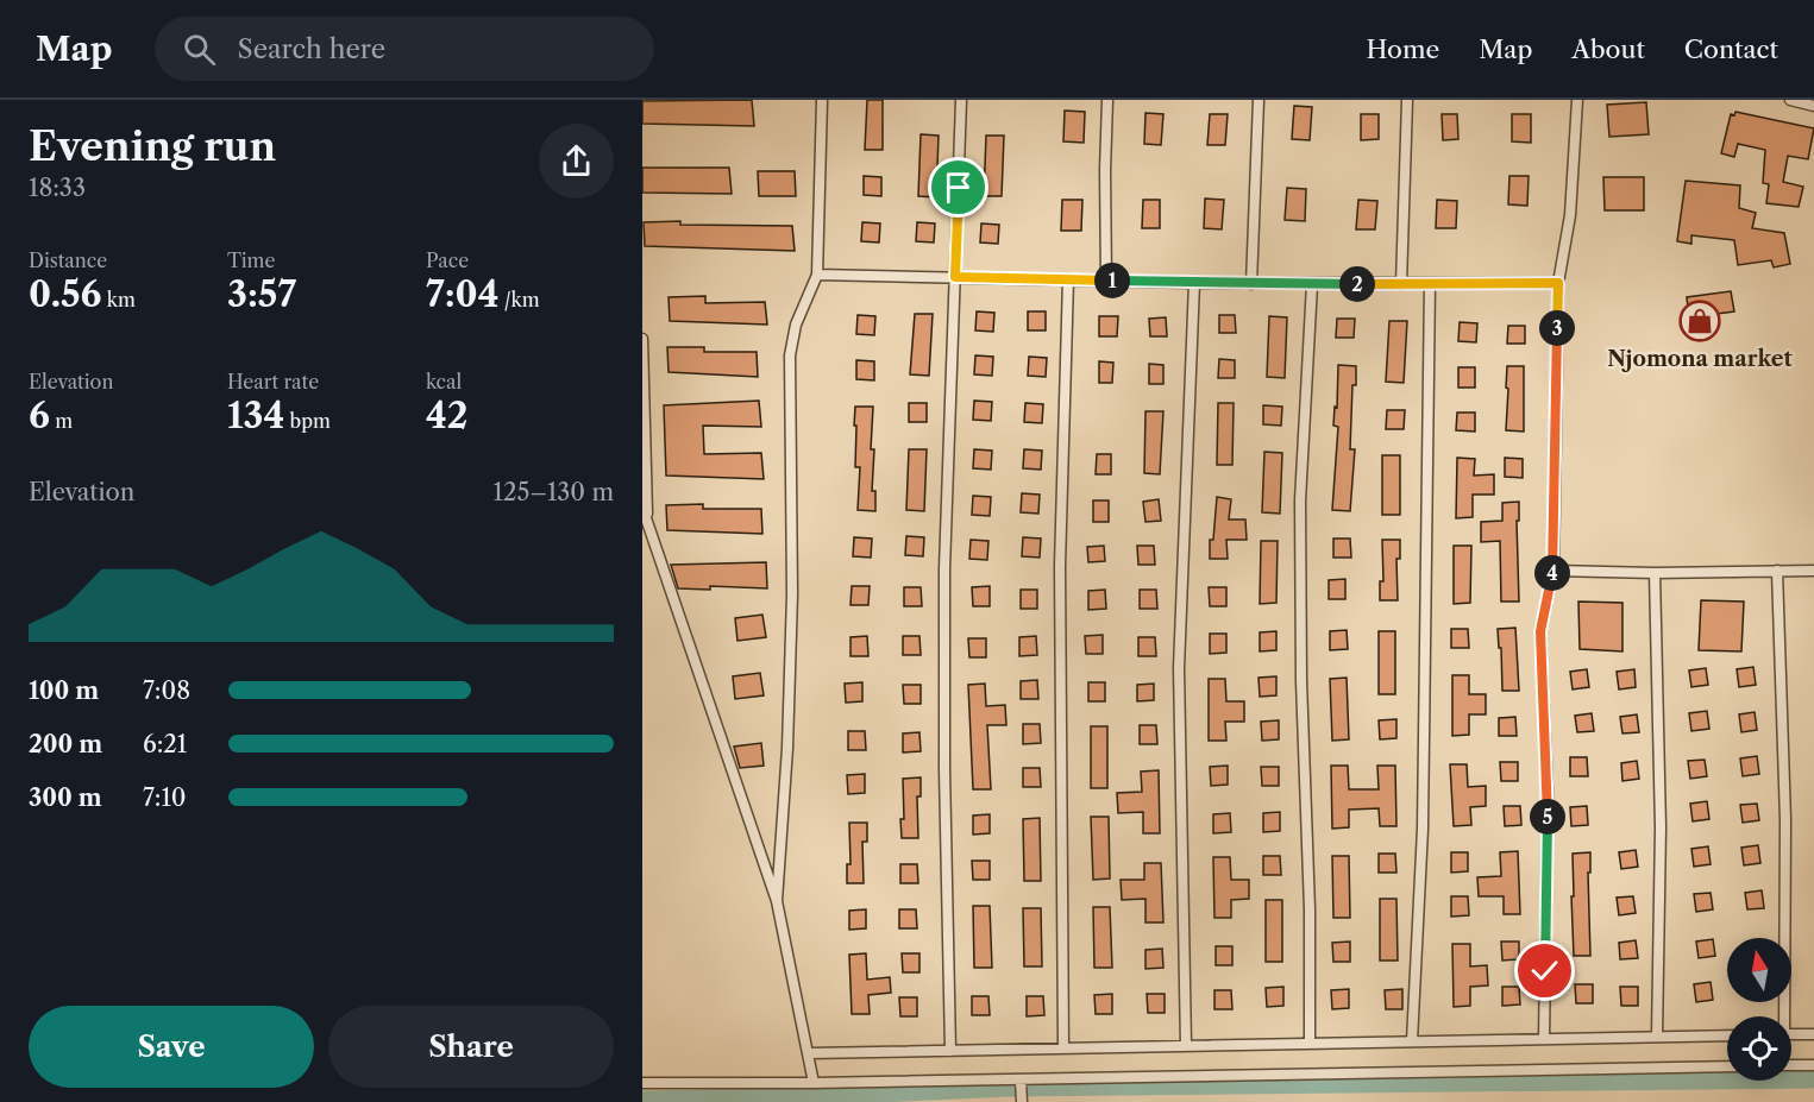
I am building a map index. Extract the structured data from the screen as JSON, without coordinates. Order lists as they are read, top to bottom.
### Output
{
  "places": {
    "shop": ["Njomona market"]
  },
  "north": "top",
  "page": {
    "header": "Map",
    "search": "Search here",
    "nav": [
      "Home",
      "Map",
      "About",
      "Contact"
    ],
    "heading": ["Evening run", "18:33"],
    "stats": [
      ["Distance", "0.56 km"],
      ["Time", "3:57"],
      ["Pace", "7:04 /km"],
      ["Elevation", "6 m"],
      ["Heart rate", "134 bpm"],
      ["kcal", "42"]
    ],
    "pins": [
      "1",
      "2",
      "3",
      "4",
      "5"
    ],
    "chart": ["Elevation", "125–130 m"],
    "list": [
      {
        "name": "100 m",
        "note": "7:08"
      },
      {
        "name": "200 m",
        "note": "6:21"
      },
      {
        "name": "300 m",
        "note": "7:10"
      }
    ],
    "buttons": ["Save", "Share"]
  }
}
